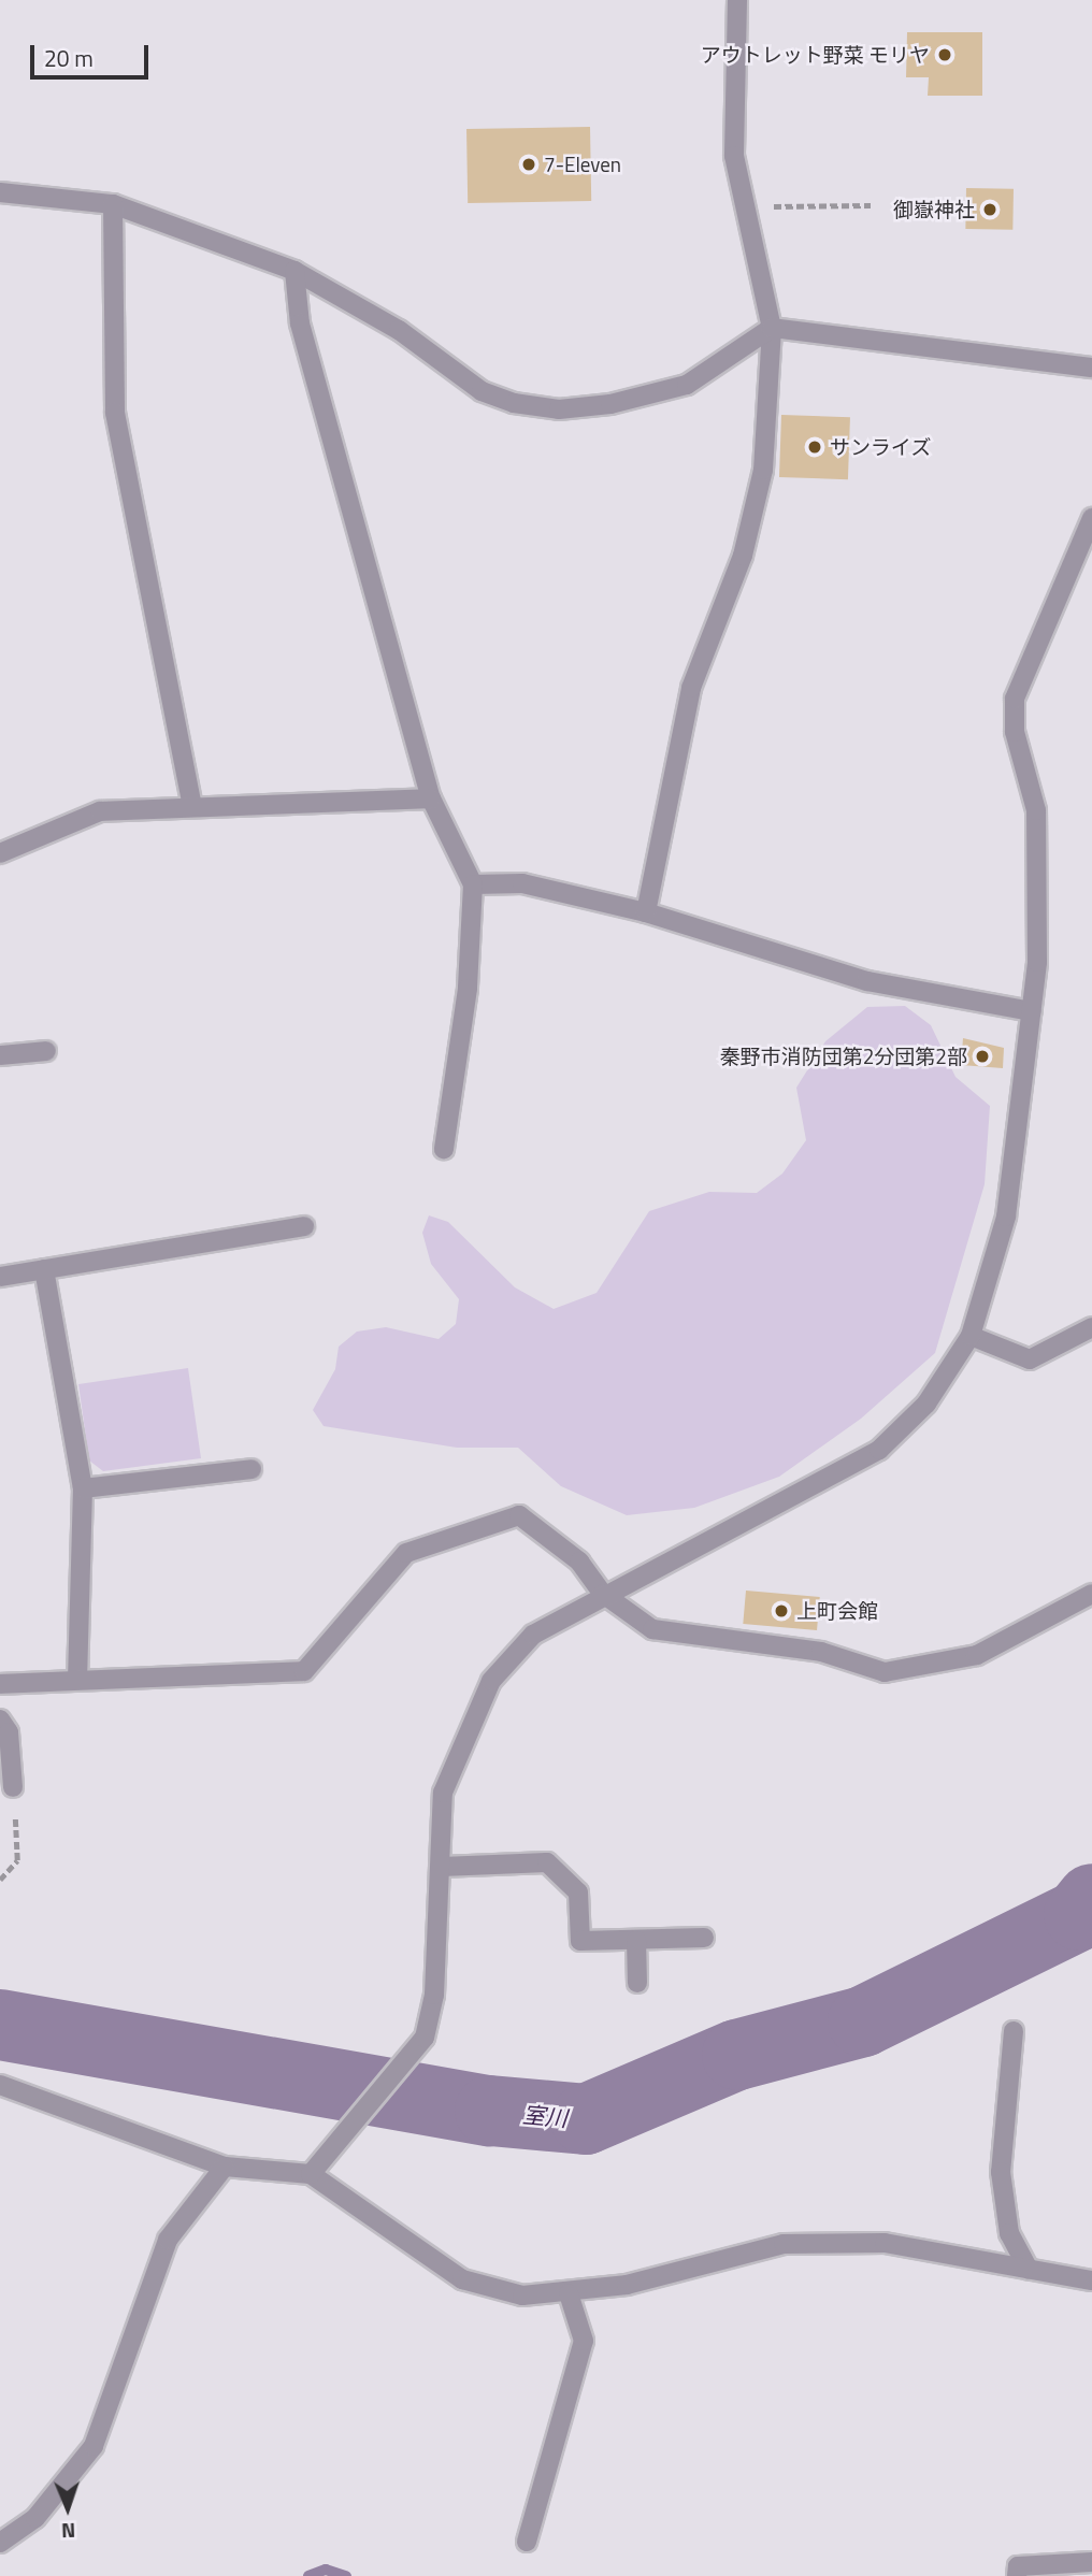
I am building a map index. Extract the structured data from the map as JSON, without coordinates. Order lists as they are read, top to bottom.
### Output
{
  "water": ["室川"],
  "places": [
    "アウトレット野菜 モリヤ",
    "7-Eleven",
    "御嶽神社",
    "サンライズ",
    "秦野市消防団第2分団第2部",
    "上町会館"
  ],
  "scale_bar": "20 m",
  "north": "bottom"
}
